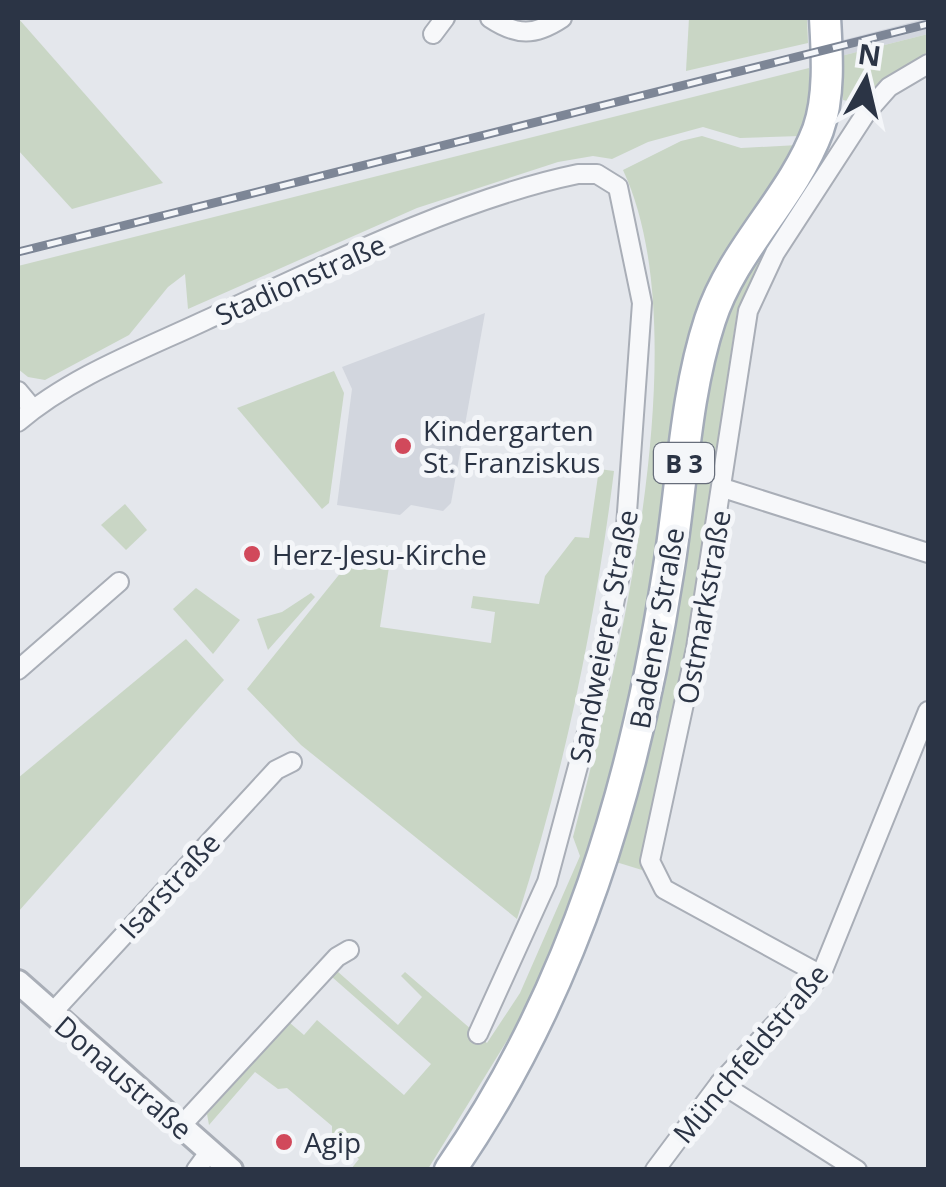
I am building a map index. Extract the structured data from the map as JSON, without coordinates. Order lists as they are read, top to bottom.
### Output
{
  "streets": {
    "main road": ["B 3", "Badener Straße"],
    "street": [
      "Stadionstraße",
      "Ostmarkstraße",
      "Sandweierer Straße",
      "Isarstraße",
      "Münchfeldstraße",
      "Donaustraße"
    ]
  },
  "crossings": [
    ["Stadionstraße", "Sandweierer Straße"],
    ["Ostmarkstraße", "Münchfeldstraße"],
    ["Isarstraße", "Donaustraße"]
  ],
  "places": ["Kindergarten St. Franziskus", "Herz-Jesu-Kirche", "Agip"],
  "north": "top"
}
